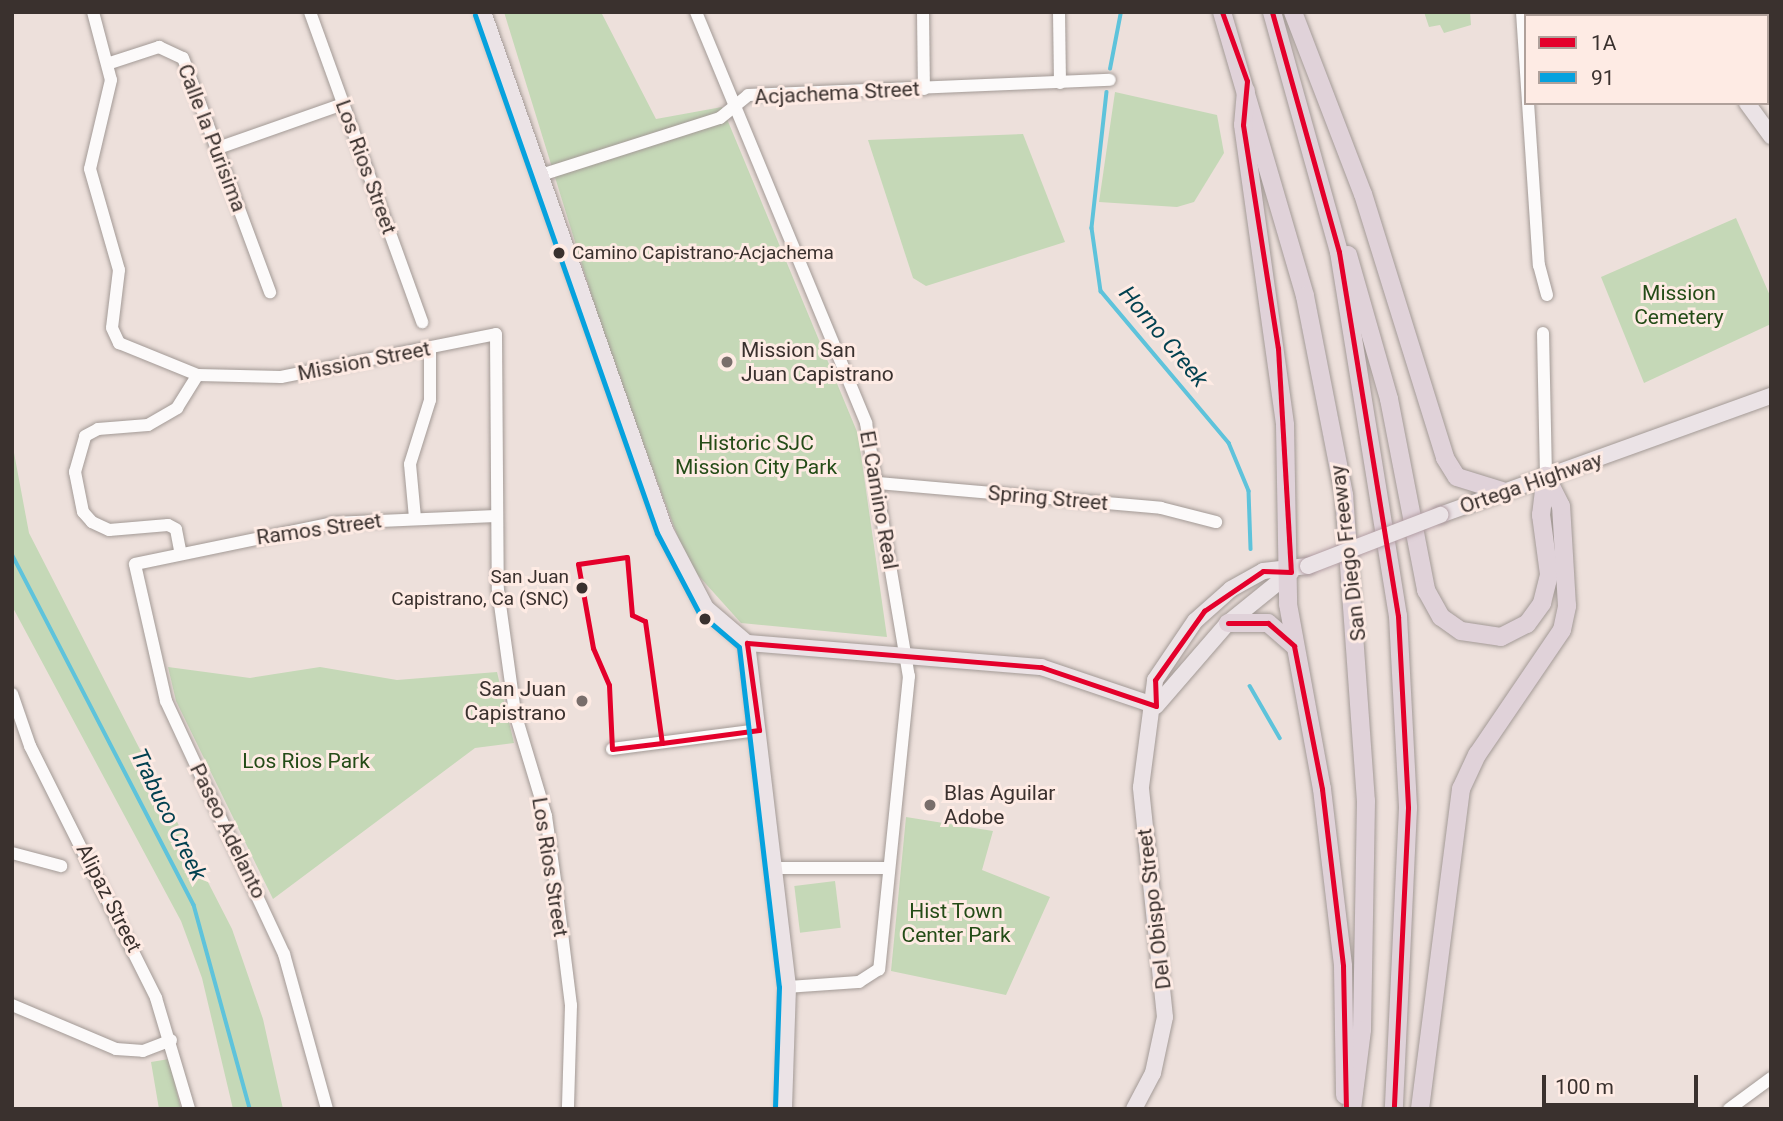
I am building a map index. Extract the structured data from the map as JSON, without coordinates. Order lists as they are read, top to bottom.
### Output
{
  "streets": {
    "highway": ["San Diego Freeway"],
    "main road": ["Ortega Highway", "Del Obispo Street"],
    "street": [
      "Acjachema Street",
      "Calle la Purisima",
      "Los Rios Street",
      "Mission Street",
      "Spring Street",
      "El Camino Real",
      "Ramos Street",
      "Paseo Adelanto",
      "Alipaz Street"
    ]
  },
  "crossings": [
    ["Acjachema Street", "El Camino Real"],
    ["Calle la Purisima", "Mission Street"],
    ["Los Rios Street", "Mission Street"],
    ["Los Rios Street", "Ramos Street"],
    ["Ortega Highway", "Del Obispo Street"],
    ["Spring Street", "El Camino Real"],
    ["Ramos Street", "Paseo Adelanto"]
  ],
  "water": ["Horno Creek", "Trabuco Creek"],
  "parks": [
    "Mission Cemetery",
    "Historic SJC Mission City Park",
    "Los Rios Park",
    "Hist Town Center Park"
  ],
  "places": [
    "Camino Capistrano-Acjachema",
    "Mission San Juan Capistrano",
    "San Juan Capistrano, Ca (SNC)",
    "San Juan Capistrano",
    "Blas Aguilar Adobe"
  ],
  "lines": ["transit line 1A", "transit line 91"],
  "legend": ["1A", "91"],
  "scale_bar": "100 m"
}
